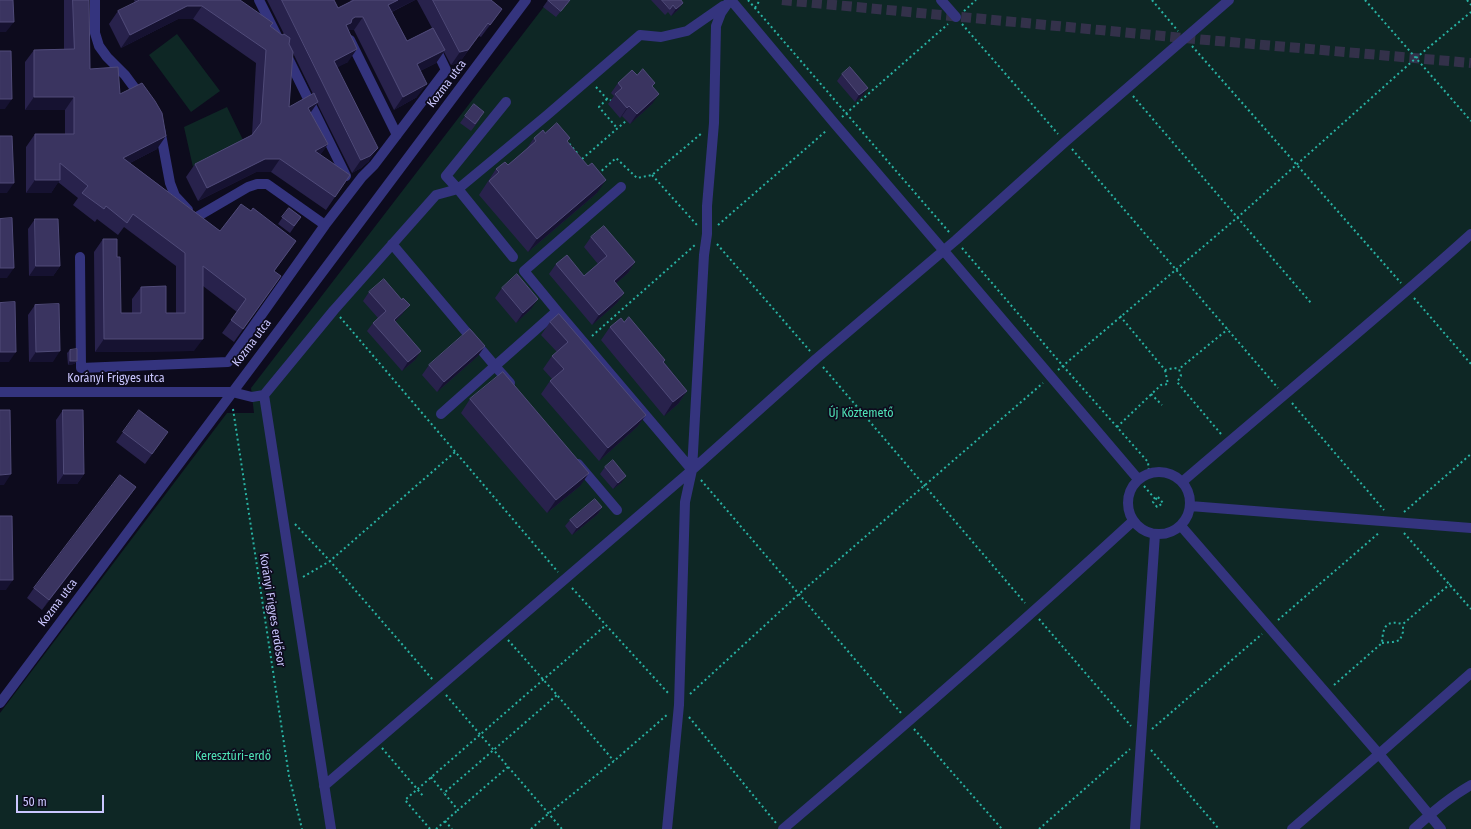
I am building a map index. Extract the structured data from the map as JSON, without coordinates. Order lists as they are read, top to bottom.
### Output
{
  "streets": {
    "street": ["Kozma utca", "Korányi Frigyes utca"],
    "path": ["Korányi Frigyes erdősor"]
  },
  "crossings": [
    ["Kozma utca", "Korányi Frigyes utca"],
    ["Kozma utca", "Korányi Frigyes erdősor"],
    ["Korányi Frigyes utca", "Korányi Frigyes erdősor"]
  ],
  "parks": ["Új Köztemető", "Keresztúri-erdő"],
  "scale_bar": "50 m"
}
